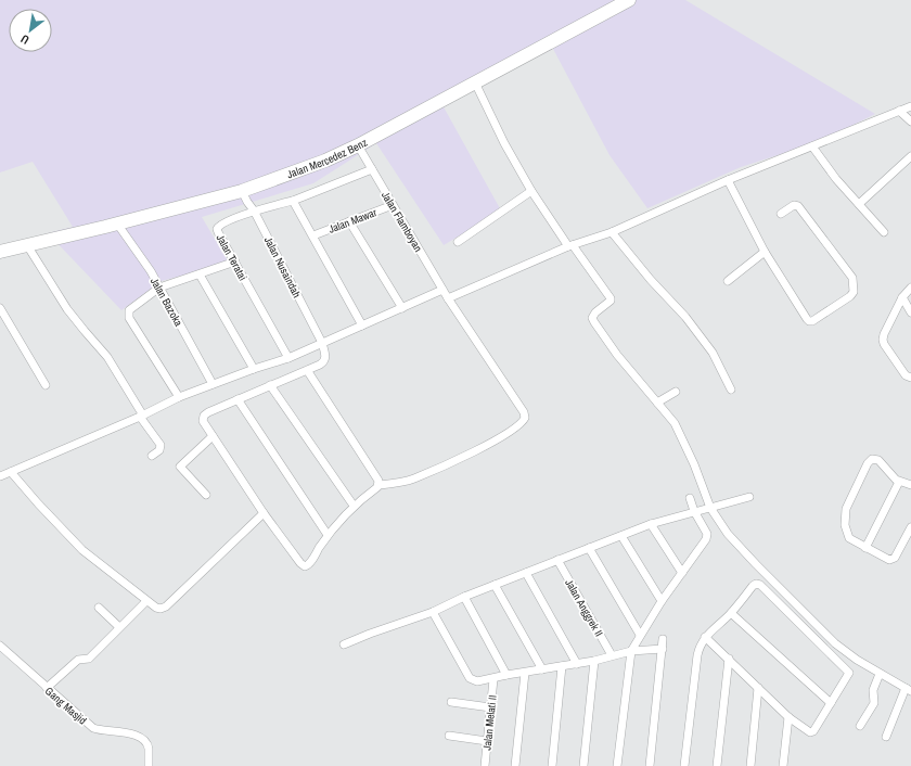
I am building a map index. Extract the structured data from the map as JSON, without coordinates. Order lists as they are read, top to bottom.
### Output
{
  "streets": {
    "main road": ["Jalan Mercedez Benz"],
    "street": [
      "Jalan Mawar",
      "Jalan Flamboyan",
      "Jalan Teratai",
      "Jalan Nusaindah",
      "Jalan Bazoka",
      "Jalan Anggrek II",
      "Gang Masjid",
      "Jalan Melati II"
    ]
  },
  "crossings": [
    ["Jalan Mercedez Benz", "Jalan Flamboyan"],
    ["Jalan Mercedez Benz", "Jalan Nusaindah"],
    ["Jalan Mercedez Benz", "Jalan Bazoka"],
    ["Jalan Mawar", "Jalan Flamboyan"],
    ["Jalan Flamboyan", "Jalan Teratai"],
    ["Jalan Teratai", "Jalan Nusaindah"]
  ],
  "north": "bottom left"
}
